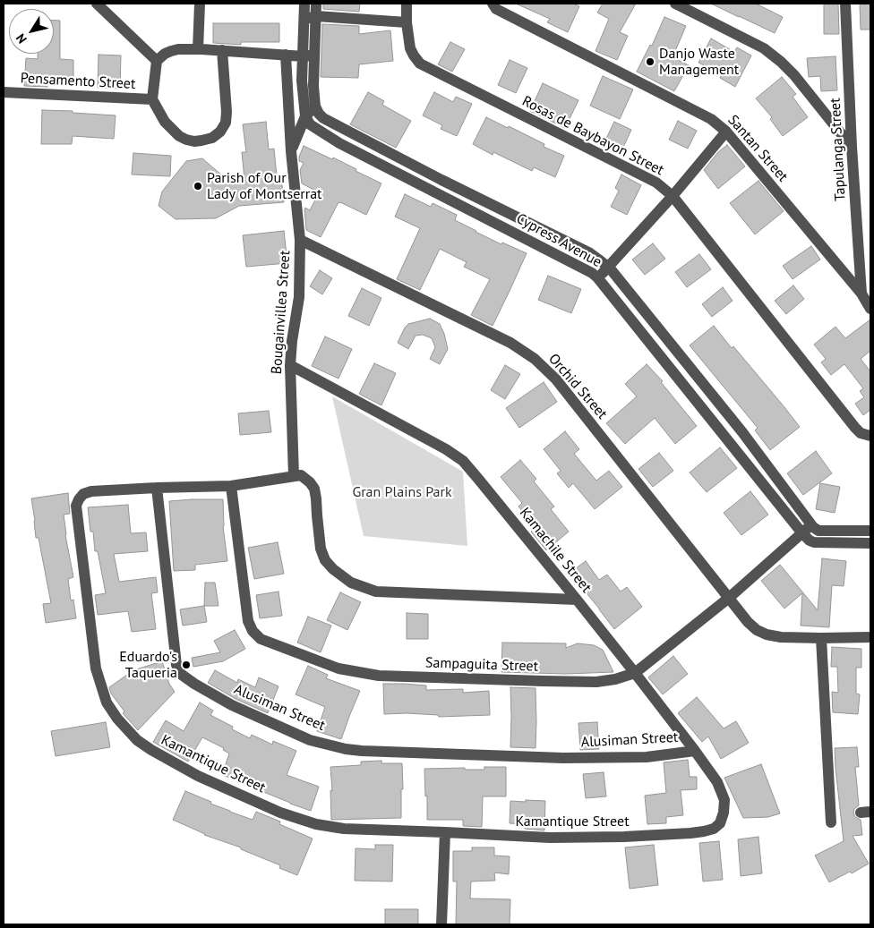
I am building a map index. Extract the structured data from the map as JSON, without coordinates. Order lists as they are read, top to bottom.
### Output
{
  "streets": {
    "street": [
      "Pensamento Street",
      "Rosas de Baybayon Street",
      "Santan Street",
      "Tapulanga Street",
      "Cypress Avenue",
      "Bougainvillea Street",
      "Orchid Street",
      "Kamachile Street",
      "Sampaguita Street",
      "Alusiman Street",
      "Kamantique Street"
    ]
  },
  "crossings": [
    ["Santan Street", "Tapulanga Street"],
    ["Cypress Avenue", "Bougainvillea Street"],
    ["Cypress Avenue", "Sampaguita Street"],
    ["Bougainvillea Street", "Orchid Street"],
    ["Bougainvillea Street", "Kamachile Street"],
    ["Bougainvillea Street", "Kamantique Street"],
    ["Orchid Street", "Sampaguita Street"],
    ["Kamachile Street", "Sampaguita Street"],
    ["Kamachile Street", "Alusiman Street"],
    ["Kamachile Street", "Kamantique Street"],
    ["Sampaguita Street", "Kamantique Street"],
    ["Alusiman Street", "Kamantique Street"]
  ],
  "parks": ["Gran Plains Park"],
  "places": ["Danjo Waste Management", "Parish of Our Lady of Montserrat", "Eduardo's Taqueria"],
  "north": "bottom left"
}
